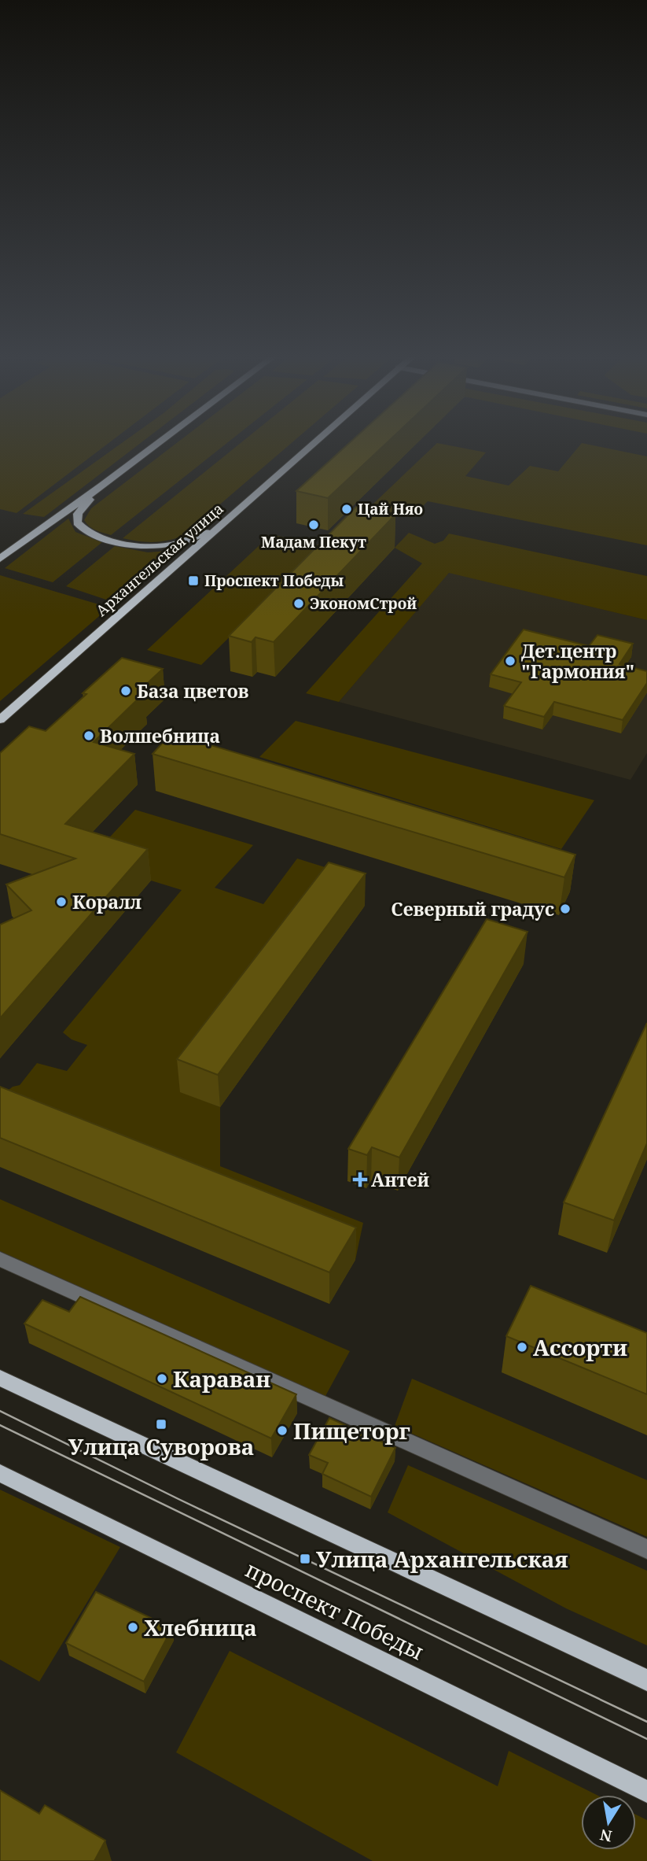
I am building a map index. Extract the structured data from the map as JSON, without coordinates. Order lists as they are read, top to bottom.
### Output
{
  "streets": {
    "main road": ["Архангельская улица", "проспект Победы"]
  },
  "places": {
    "other": [
      "Цай Няо",
      "Мадам Пекут",
      "ЭкономСтрой",
      "Дет.центр \"Гармония\"",
      "База цветов",
      "Волшебница",
      "Коралл",
      "Северный градус",
      "Ассорти",
      "Караван",
      "Пищеторг",
      "Хлебница"
    ],
    "transit": ["Проспект Победы", "Улица Суворова", "Улица Архангельская"],
    "health": ["Антей"]
  },
  "north": "bottom"
}
